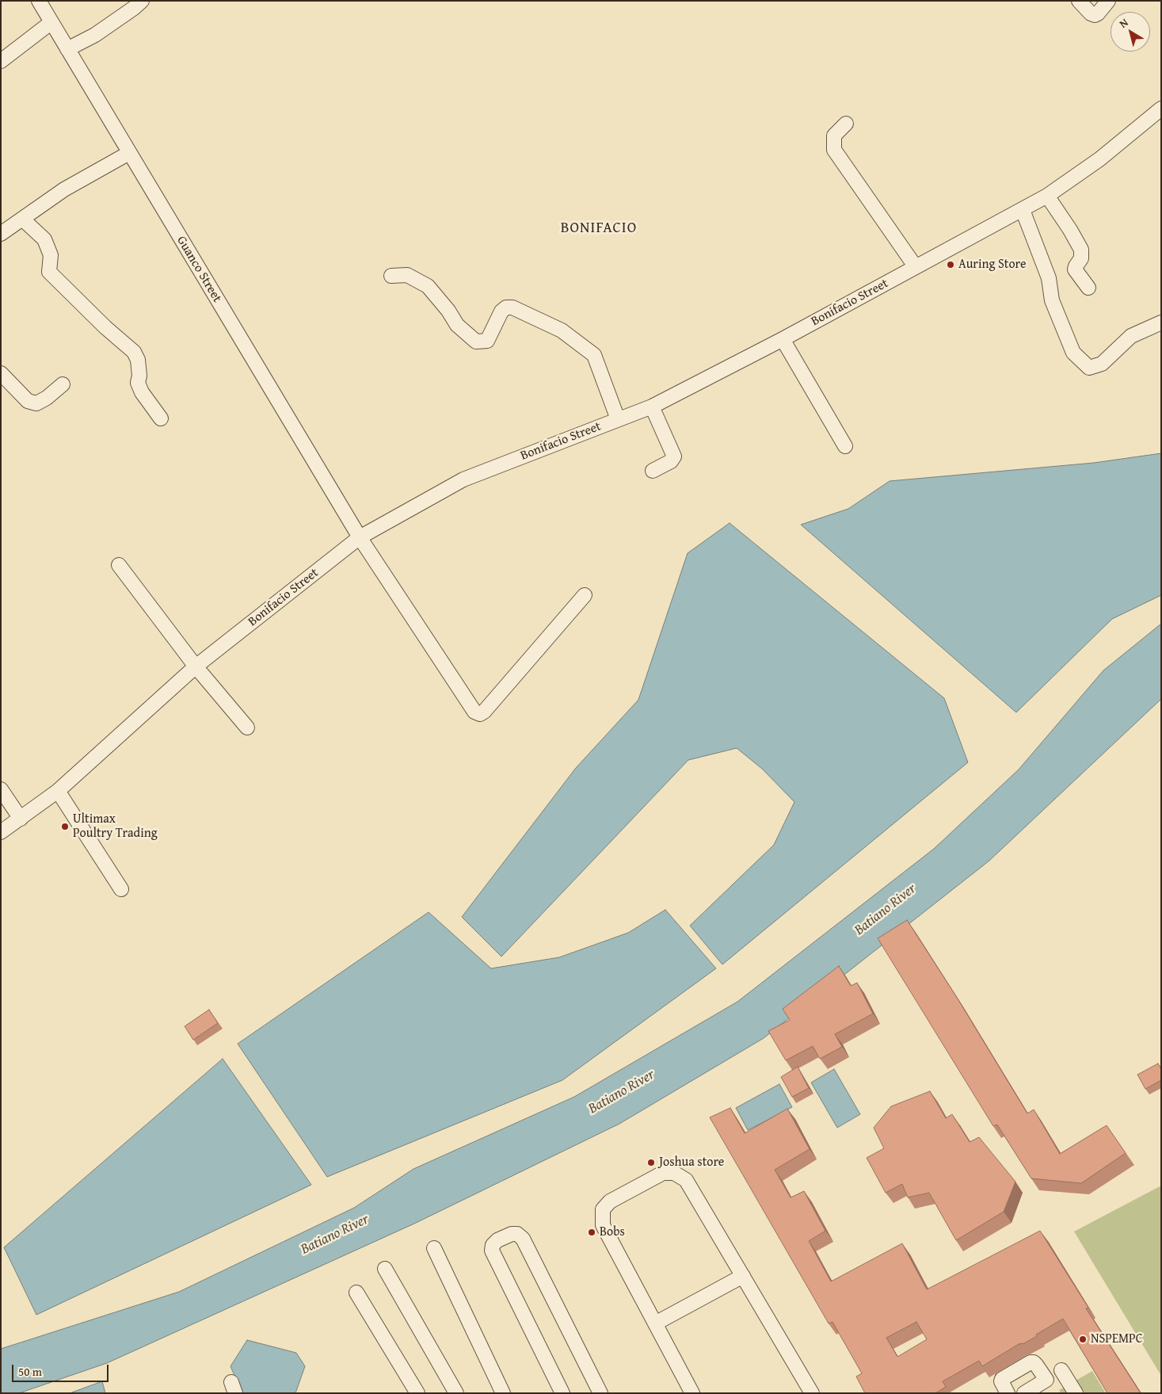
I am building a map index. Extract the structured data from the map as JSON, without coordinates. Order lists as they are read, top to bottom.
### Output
{
  "streets": {
    "street": ["Guanco Street", "Bonifacio Street"]
  },
  "crossings": [
    ["Guanco Street", "Bonifacio Street"]
  ],
  "districts": ["BONIFACIO"],
  "water": ["Batiano River"],
  "places": [
    "Auring Store",
    "Ultimax Poultry Trading",
    "Joshua store",
    "Bobs",
    "NSPEMPC"
  ],
  "scale_bar": "50 m",
  "north": "top left"
}
